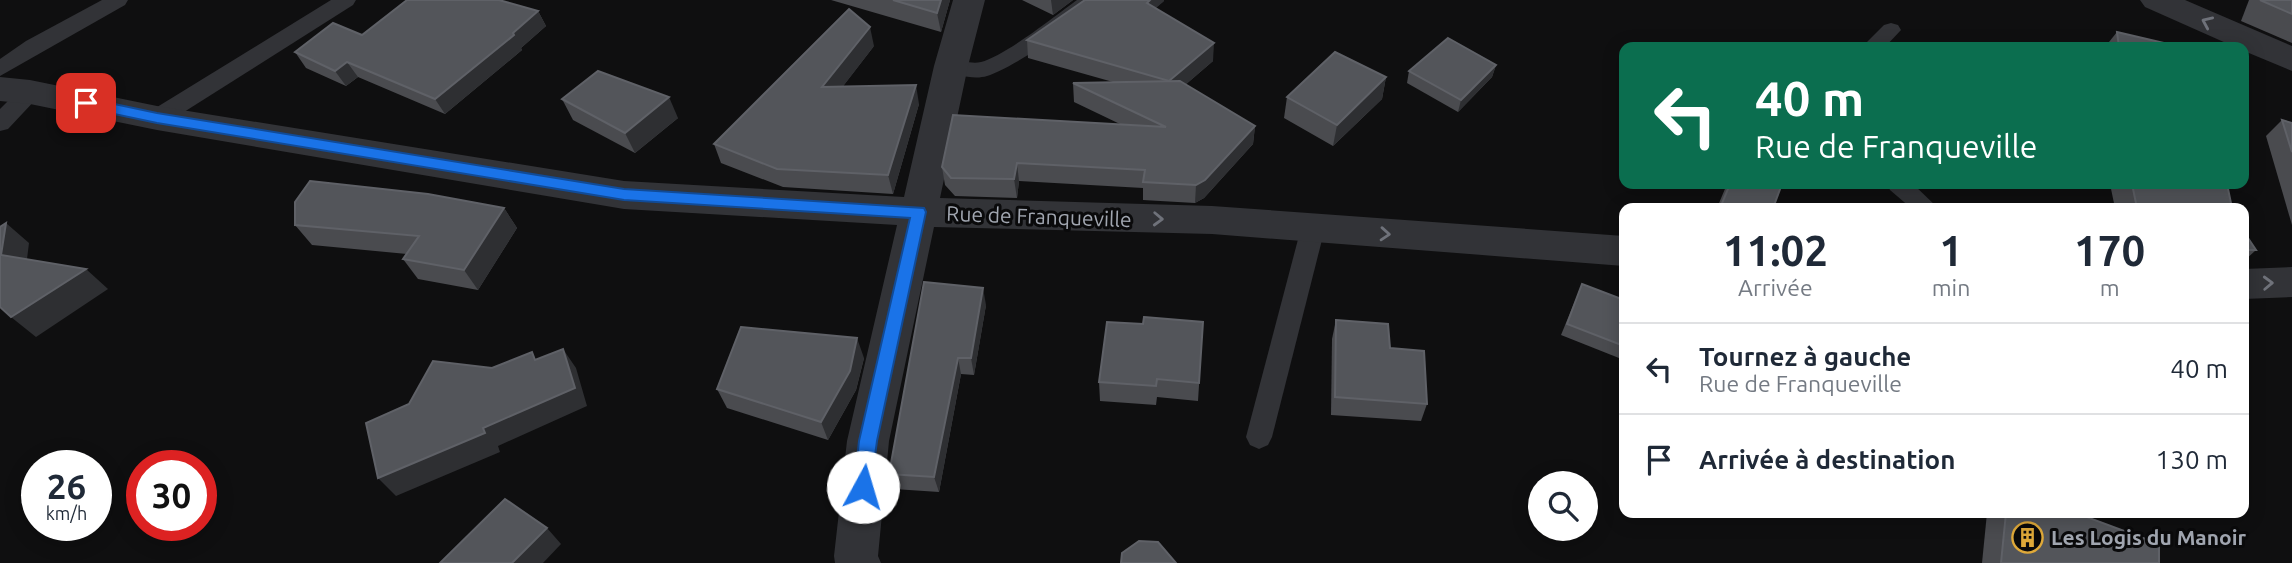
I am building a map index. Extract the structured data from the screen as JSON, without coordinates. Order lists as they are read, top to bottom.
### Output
{
  "streets": {
    "street": ["Rue de Franqueville"]
  },
  "one_way": ["Rue de Franqueville"],
  "places": {
    "building": ["Les Logis du Manoir"]
  },
  "page": {
    "turn": ["40 m", "Rue de Franqueville"],
    "eta": [
      "11:02",
      "Arrivée",
      "1",
      "min",
      "170",
      "m"
    ],
    "list": [
      {
        "name": "Tournez à gauche",
        "note": "Rue de Franqueville",
        "value": "40 m"
      },
      {
        "name": "Arrivée à destination",
        "value": "130 m"
      }
    ],
    "speed": "26 km/h",
    "limit": "30"
  }
}
